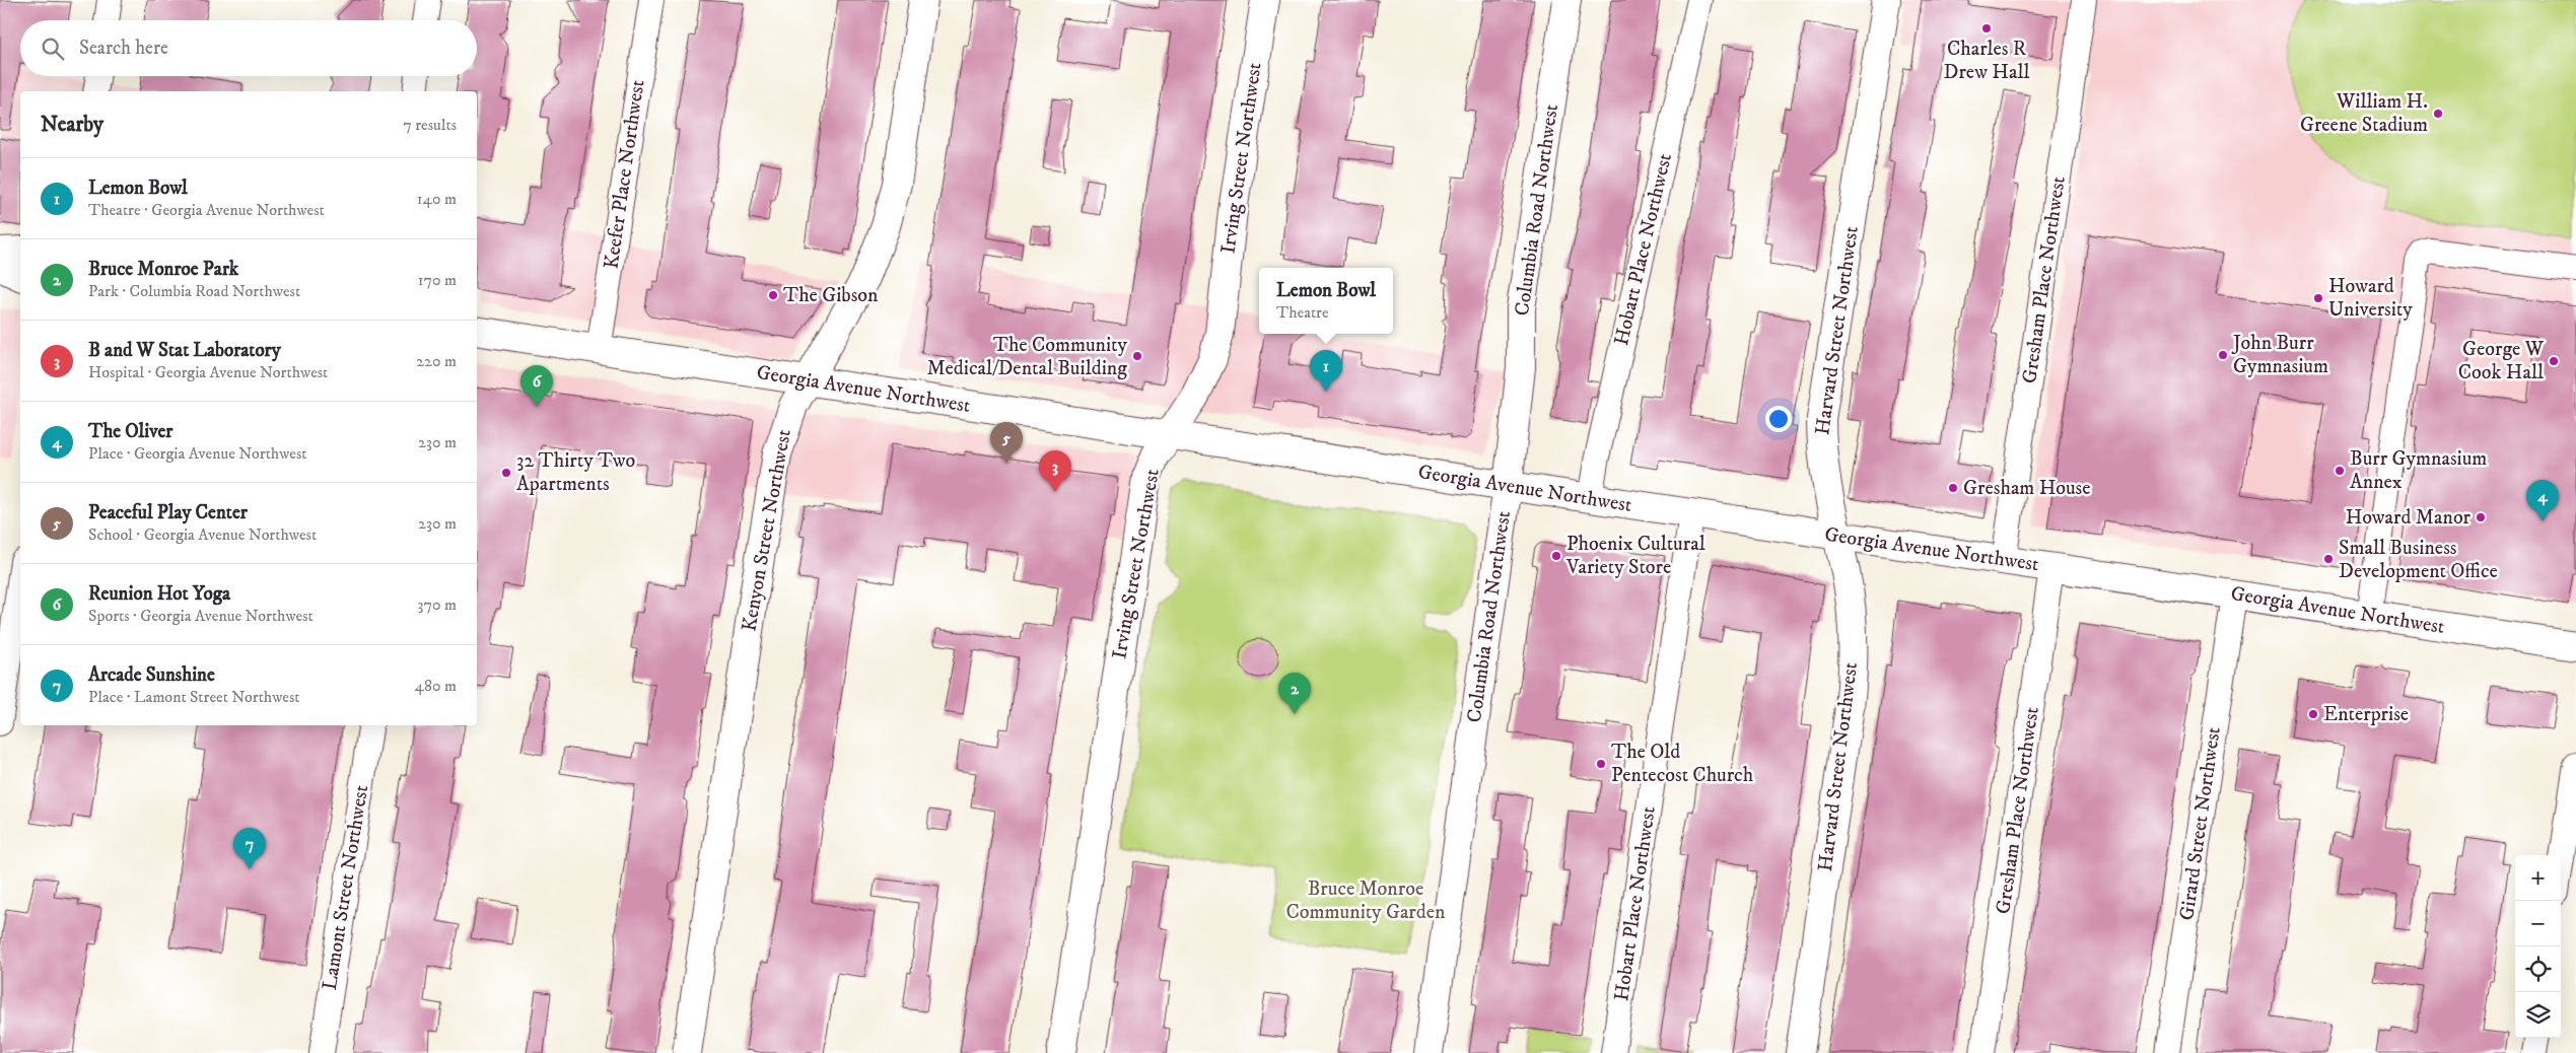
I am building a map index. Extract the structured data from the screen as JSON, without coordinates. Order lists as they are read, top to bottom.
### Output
{
  "streets": {
    "main road": [
      "Irving Street Northwest",
      "Columbia Road Northwest",
      "Harvard Street Northwest",
      "Georgia Avenue Northwest",
      "Kenyon Street Northwest"
    ],
    "street": [
      "Keefer Place Northwest",
      "Hobart Place Northwest",
      "Gresham Place Northwest",
      "Girard Street Northwest",
      "Lamont Street Northwest"
    ]
  },
  "crossings": [
    ["Irving Street Northwest", "Georgia Avenue Northwest"],
    ["Keefer Place Northwest", "Georgia Avenue Northwest"],
    ["Columbia Road Northwest", "Georgia Avenue Northwest"],
    ["Hobart Place Northwest", "Georgia Avenue Northwest"],
    ["Gresham Place Northwest", "Georgia Avenue Northwest"],
    ["Harvard Street Northwest", "Georgia Avenue Northwest"],
    ["Georgia Avenue Northwest", "Kenyon Street Northwest"],
    ["Georgia Avenue Northwest", "Girard Street Northwest"]
  ],
  "parks": ["Bruce Monroe Community Garden"],
  "places": [
    "Charles R Drew Hall",
    "William H. Greene Stadium",
    "The Gibson",
    "Howard University",
    "John Burr Gymnasium",
    "The Community Medical/Dental Building",
    "George W Cook Hall",
    "Burr Gymnasium Annex",
    "32 Thirty Two Apartments",
    "Gresham House",
    "Howard Manor",
    "Phoenix Cultural Variety Store",
    "Small Business Development Office",
    "Enterprise",
    "The Old Pentecost Church"
  ],
  "page": {
    "search": "Search here",
    "heading": ["Nearby", "7 results"],
    "list": [
      {
        "mark": "1",
        "name": "Lemon Bowl",
        "note": "Theatre · Georgia Avenue Northwest",
        "value": "140 m"
      },
      {
        "mark": "2",
        "name": "Bruce Monroe Park",
        "note": "Park · Columbia Road Northwest",
        "value": "170 m"
      },
      {
        "mark": "3",
        "name": "B and W Stat Laboratory",
        "note": "Hospital · Georgia Avenue Northwest",
        "value": "220 m"
      },
      {
        "mark": "4",
        "name": "The Oliver",
        "note": "Place · Georgia Avenue Northwest",
        "value": "230 m"
      },
      {
        "mark": "5",
        "name": "Peaceful Play Center",
        "note": "School · Georgia Avenue Northwest",
        "value": "230 m"
      },
      {
        "mark": "6",
        "name": "Reunion Hot Yoga",
        "note": "Sports · Georgia Avenue Northwest",
        "value": "370 m"
      },
      {
        "mark": "7",
        "name": "Arcade Sunshine",
        "note": "Place · Lamont Street Northwest",
        "value": "480 m"
      }
    ],
    "popup": ["Lemon Bowl", "Theatre"],
    "pins": [
      "1",
      "6",
      "5",
      "3",
      "4",
      "2",
      "7"
    ],
    "map_buttons": ["+", "−"]
  }
}
